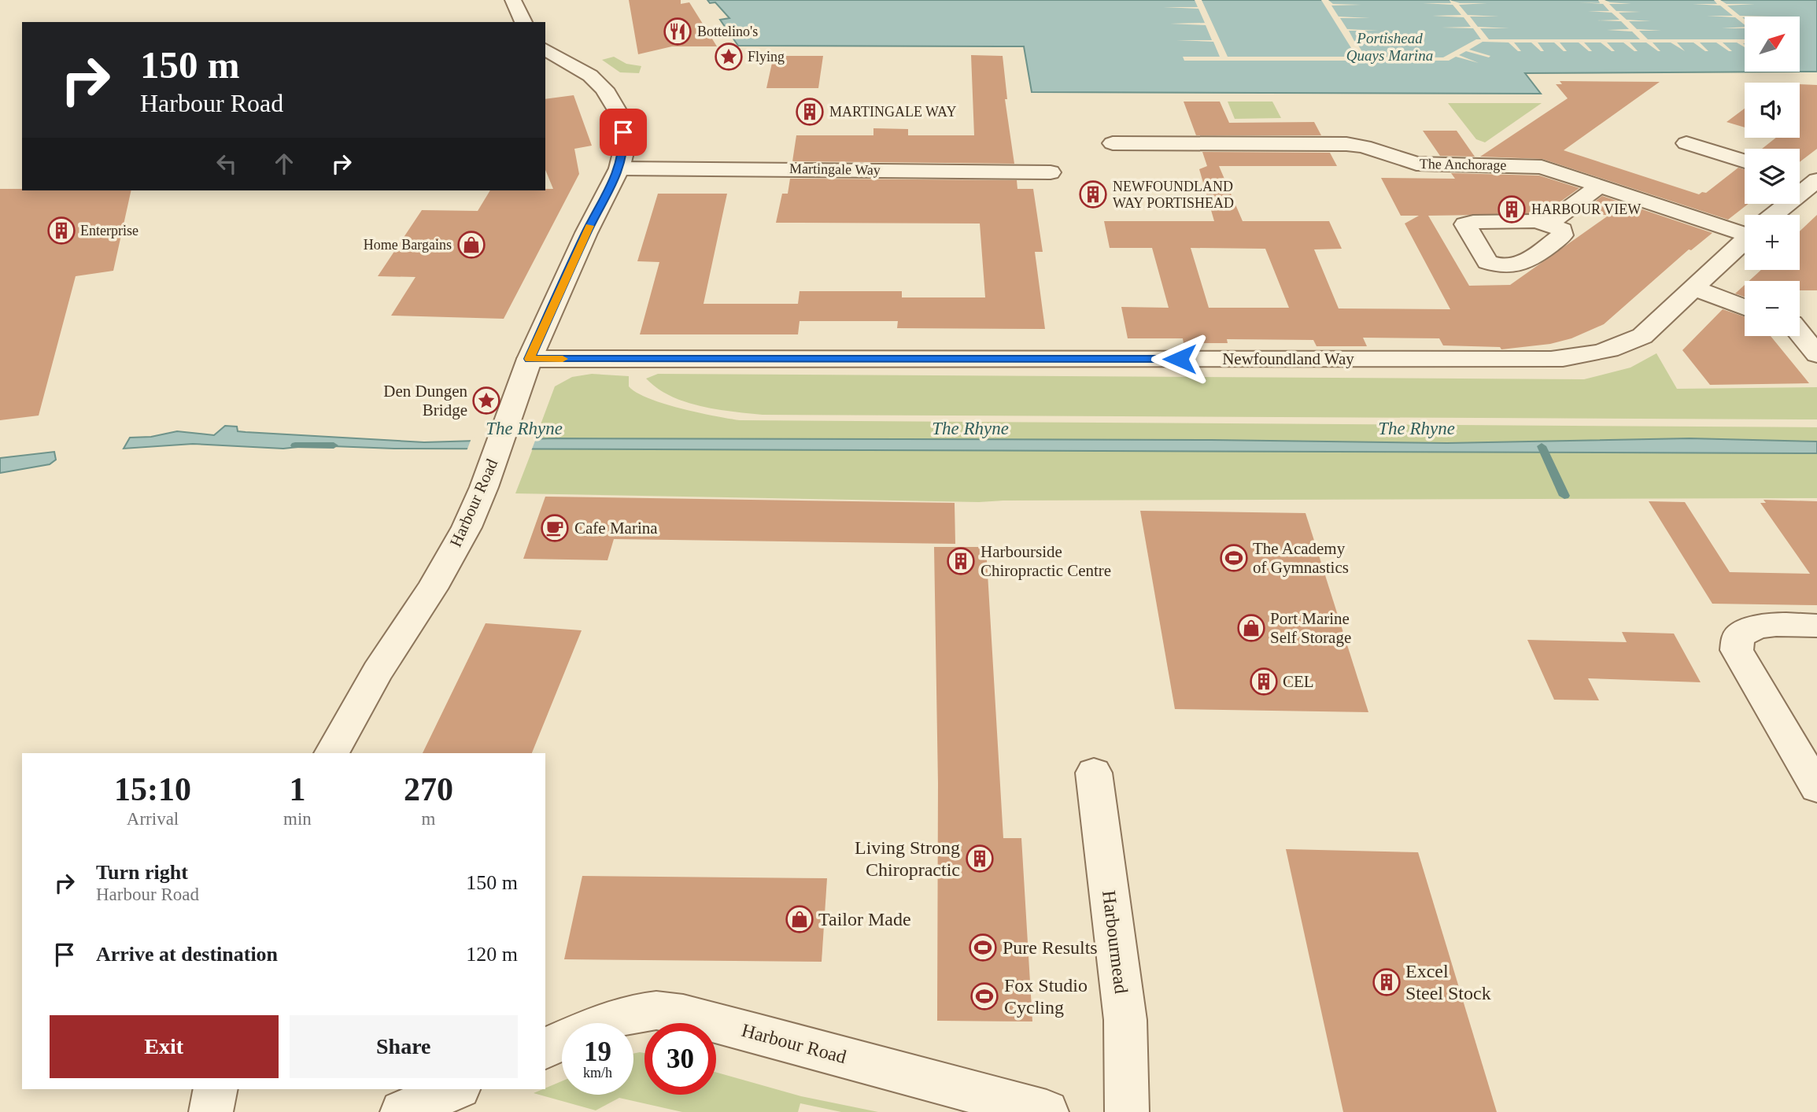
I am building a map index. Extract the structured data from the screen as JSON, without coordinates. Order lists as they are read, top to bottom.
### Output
{
  "streets": {
    "street": [
      "The Anchorage",
      "Martingale Way",
      "Newfoundland Way",
      "Harbour Road",
      "Harbourmead"
    ]
  },
  "crossings": [
    ["Martingale Way", "Harbour Road"],
    ["Newfoundland Way", "Harbour Road"]
  ],
  "water": ["Portishead Quays Marina", "The Rhyne"],
  "places": {
    "restaurant": ["Bottelino's"],
    "place": ["Flying", "Den Dungen Bridge"],
    "building": [
      "MARTINGALE WAY",
      "NEWFOUNDLAND WAY PORTISHEAD",
      "HARBOUR VIEW",
      "Enterprise",
      "Harbourside Chiropractic Centre",
      "CEL",
      "Living Strong Chiropractic",
      "Excel Steel Stock"
    ],
    "shop": ["Home Bargains", "Port Marine Self Storage", "Tailor Made"],
    "cafe": ["Cafe Marina"],
    "sports": ["The Academy of Gymnastics", "Pure Results", "Fox Studio Cycling"]
  },
  "north": "top right",
  "page": {
    "map_buttons": ["+", "−"],
    "turn": ["150 m", "Harbour Road"],
    "eta": [
      "15:10",
      "Arrival",
      "1",
      "min",
      "270",
      "m"
    ],
    "list": [
      {
        "name": "Turn right",
        "note": "Harbour Road",
        "value": "150 m"
      },
      {
        "name": "Arrive at destination",
        "value": "120 m"
      }
    ],
    "buttons": ["Exit", "Share"],
    "speed": "19 km/h",
    "limit": "30"
  }
}
